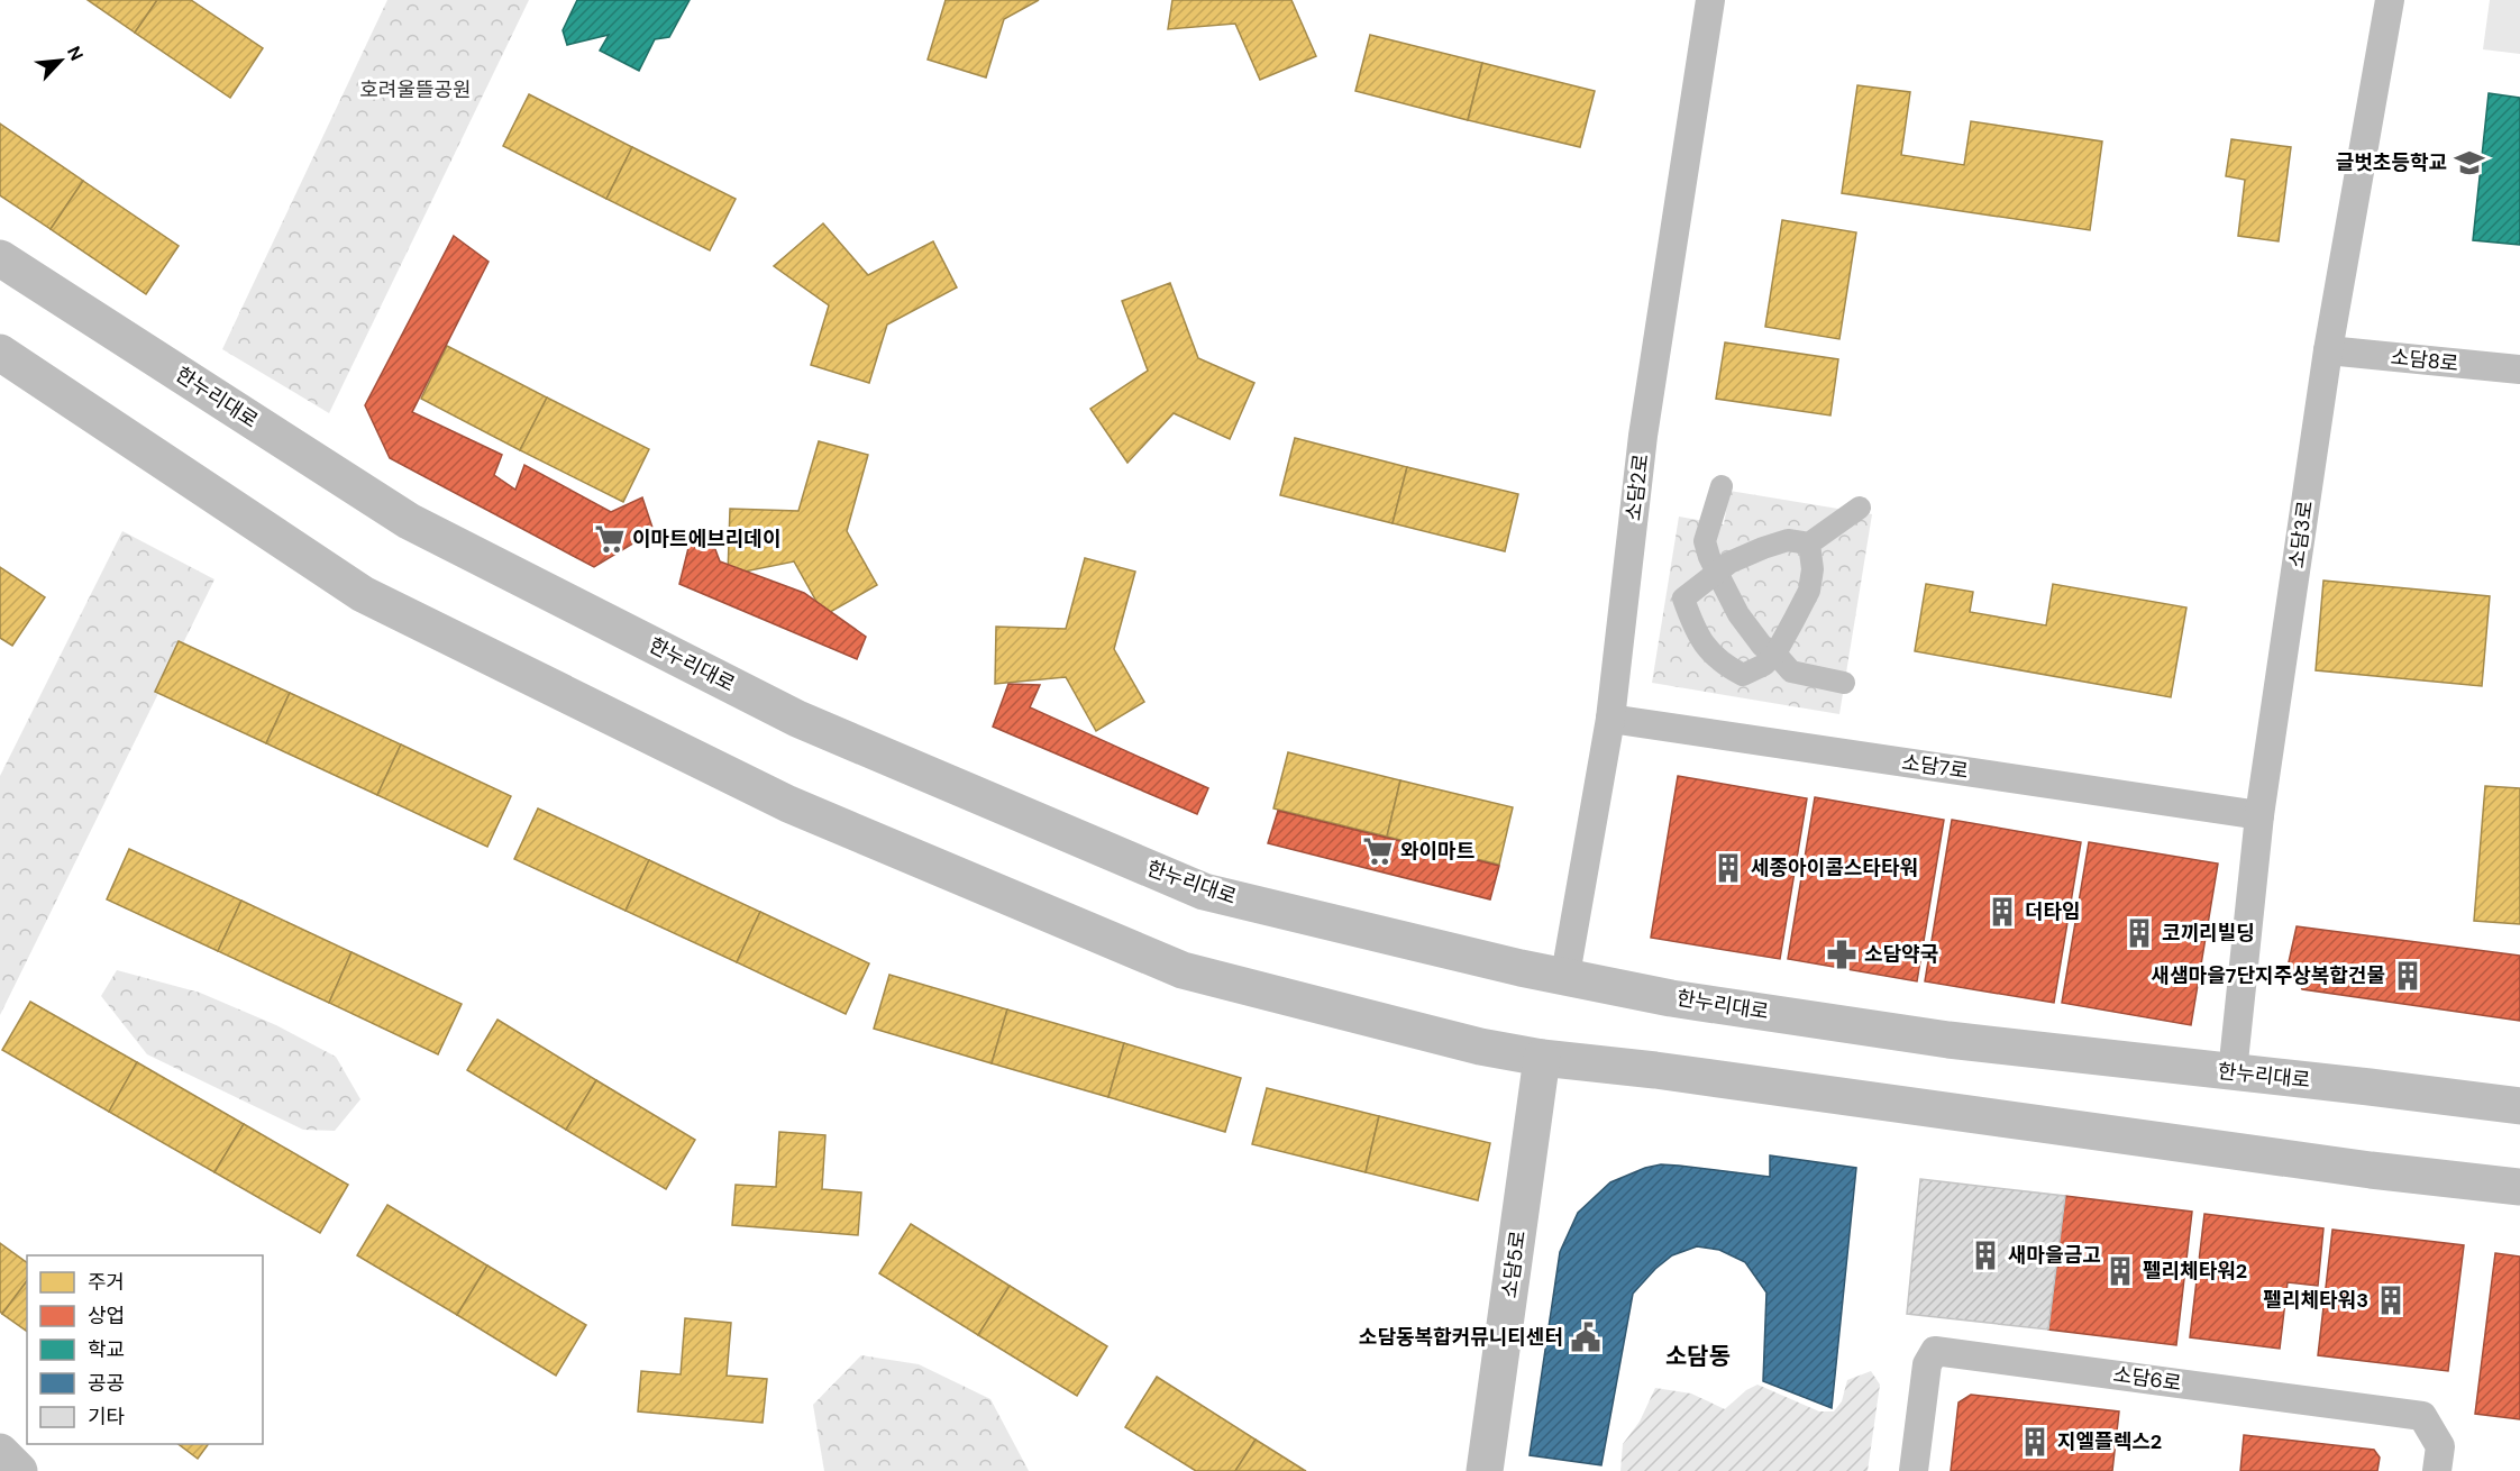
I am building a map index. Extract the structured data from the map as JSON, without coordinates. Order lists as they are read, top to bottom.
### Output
{
  "streets": {
    "street": [
      "소담8로",
      "한누리대로",
      "소담2로",
      "소담3로",
      "소담7로",
      "소담5로",
      "소담6로"
    ]
  },
  "crossings": [
    ["소담8로", "소담3로"],
    ["한누리대로", "소담2로"],
    ["한누리대로", "소담3로"],
    ["소담2로", "소담7로"],
    ["소담3로", "소담7로"]
  ],
  "districts": ["소담동"],
  "parks": ["호려울뜰공원"],
  "places": {
    "school or university": ["글벗초등학교"],
    "supermarket": ["이마트에브리데이", "와이마트"],
    "building": [
      "세종아이콤스타타워",
      "더타임",
      "코끼리빌딩",
      "새샘마을7단지주상복합건물",
      "새마을금고",
      "펠리체타워2",
      "펠리체타워3",
      "지엘플렉스2"
    ],
    "pharmacy": ["소담약국"],
    "public building": ["소담동복합커뮤니티센터"]
  },
  "legend": [
    "주거",
    "상업",
    "학교",
    "공공",
    "기타"
  ],
  "north": "top right"
}
